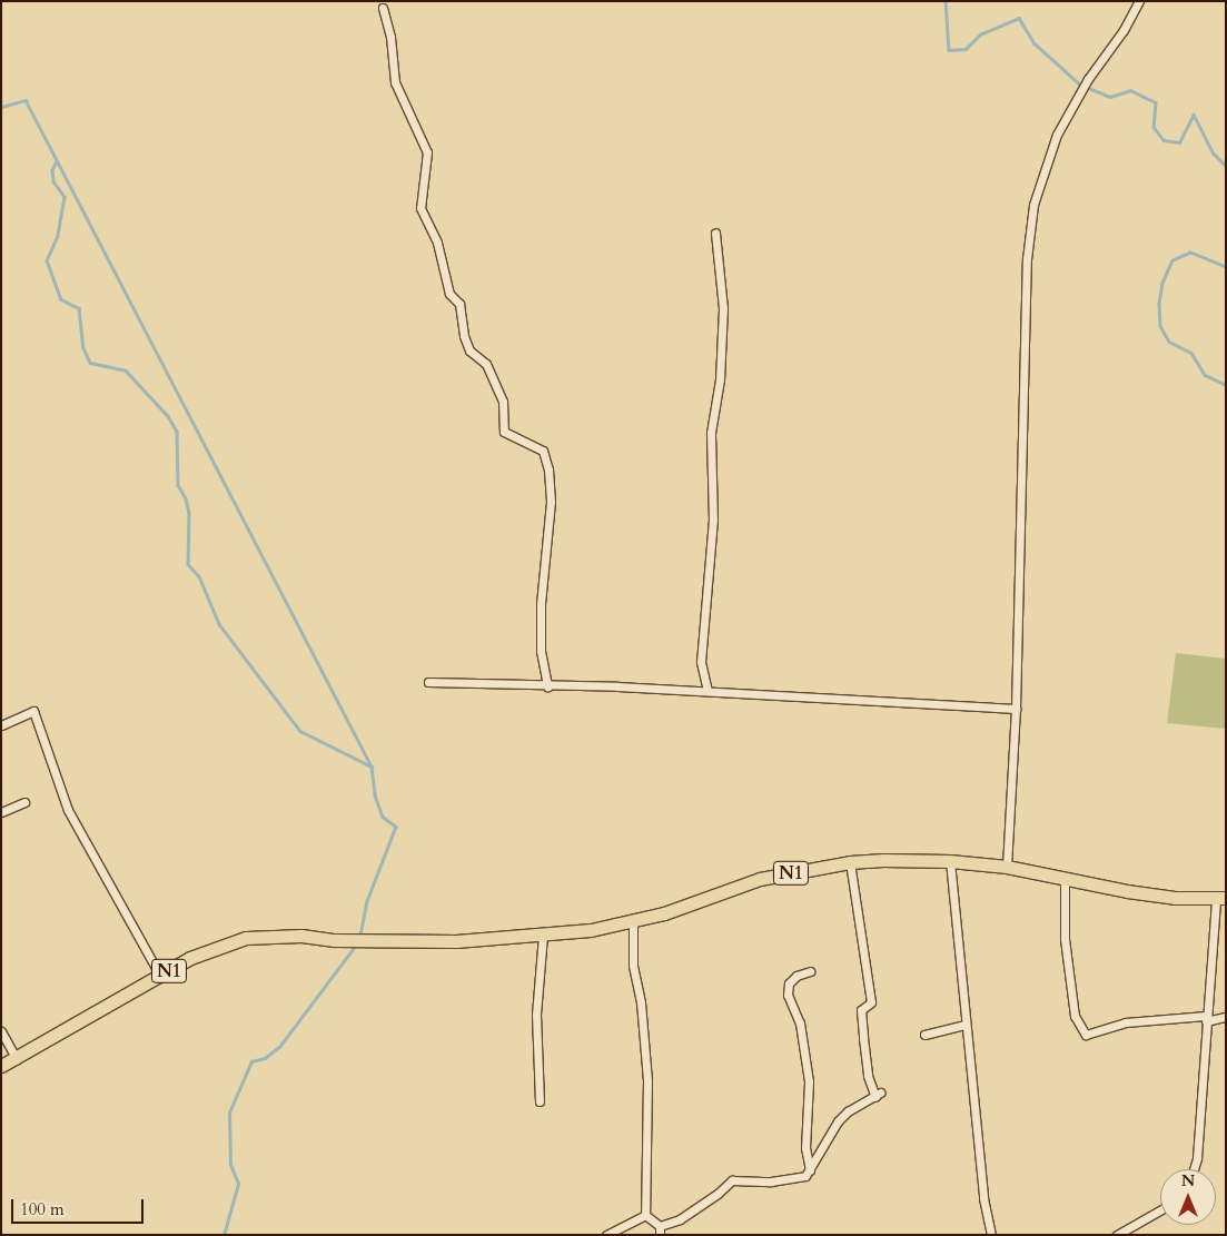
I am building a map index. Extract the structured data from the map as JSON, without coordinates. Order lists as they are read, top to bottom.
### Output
{
  "streets": {
    "main road": ["N1"]
  },
  "scale_bar": "100 m",
  "north": "top"
}
